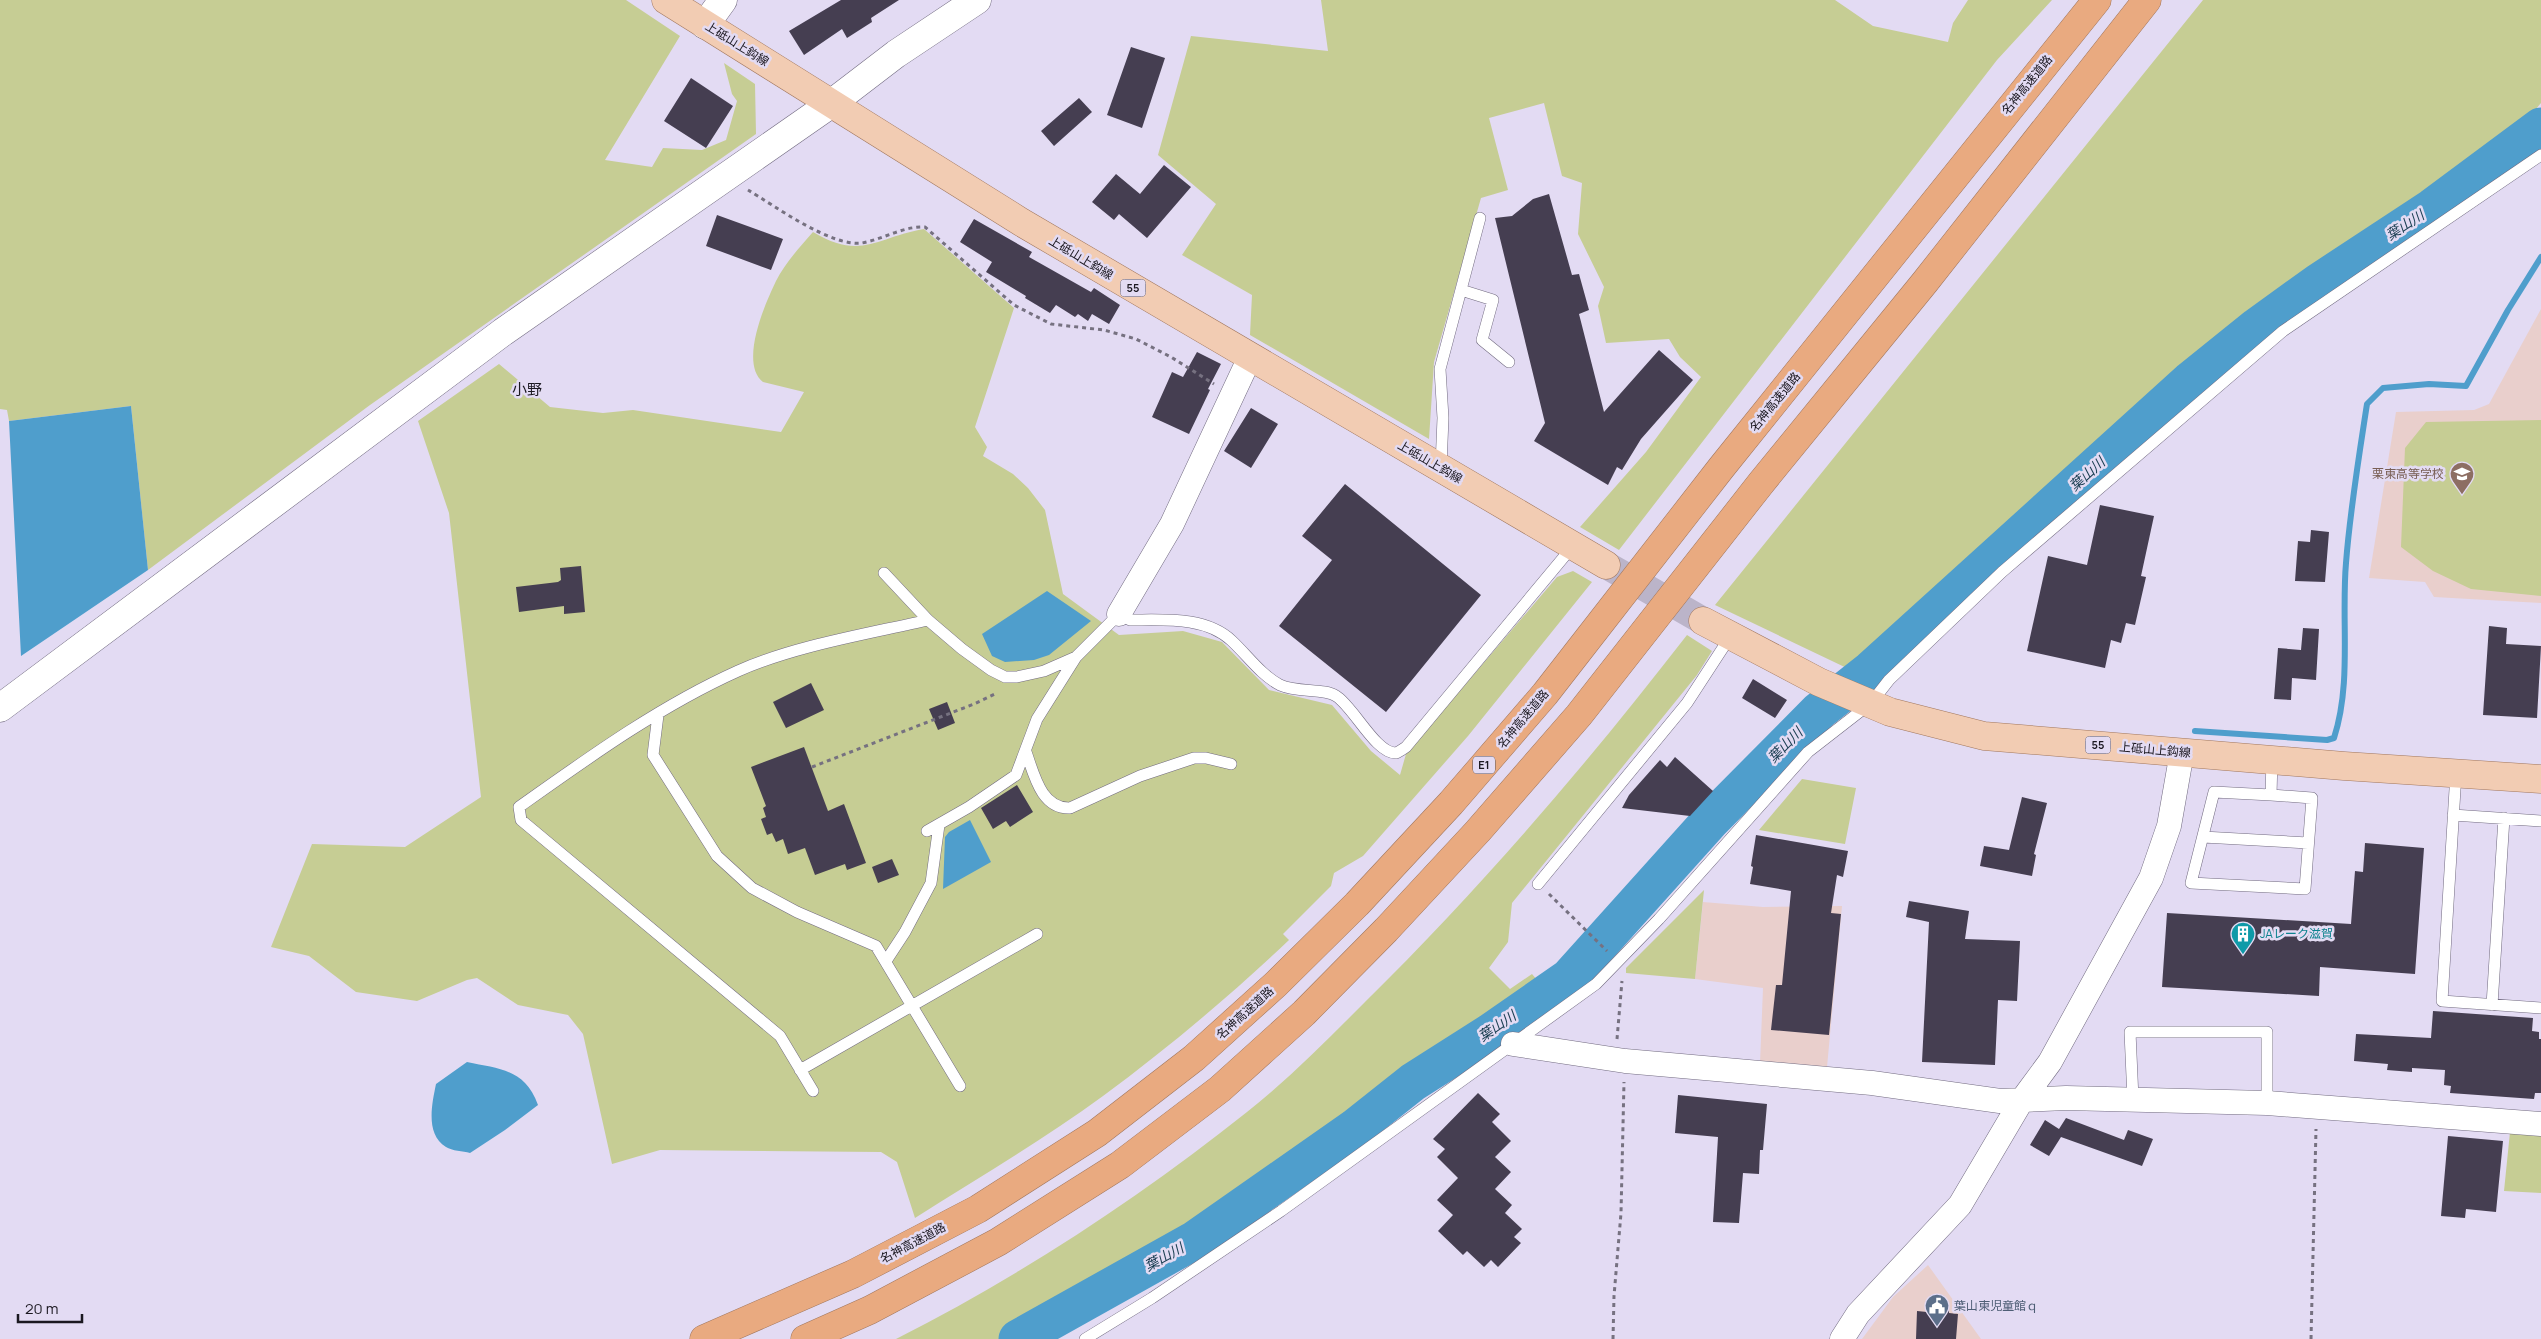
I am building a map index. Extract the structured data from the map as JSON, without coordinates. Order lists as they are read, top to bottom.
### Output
{
  "streets": {
    "highway": ["名神高速道路", "E1"],
    "main road": ["上砥山上鈎線", "55"]
  },
  "districts": ["小野"],
  "water": ["葉山川"],
  "places": {
    "school or university": ["栗東高等学校"],
    "building": ["JAレーク滋賀"],
    "public building": ["葉山東児童館ｑ"]
  },
  "scale_bar": "20 m"
}
